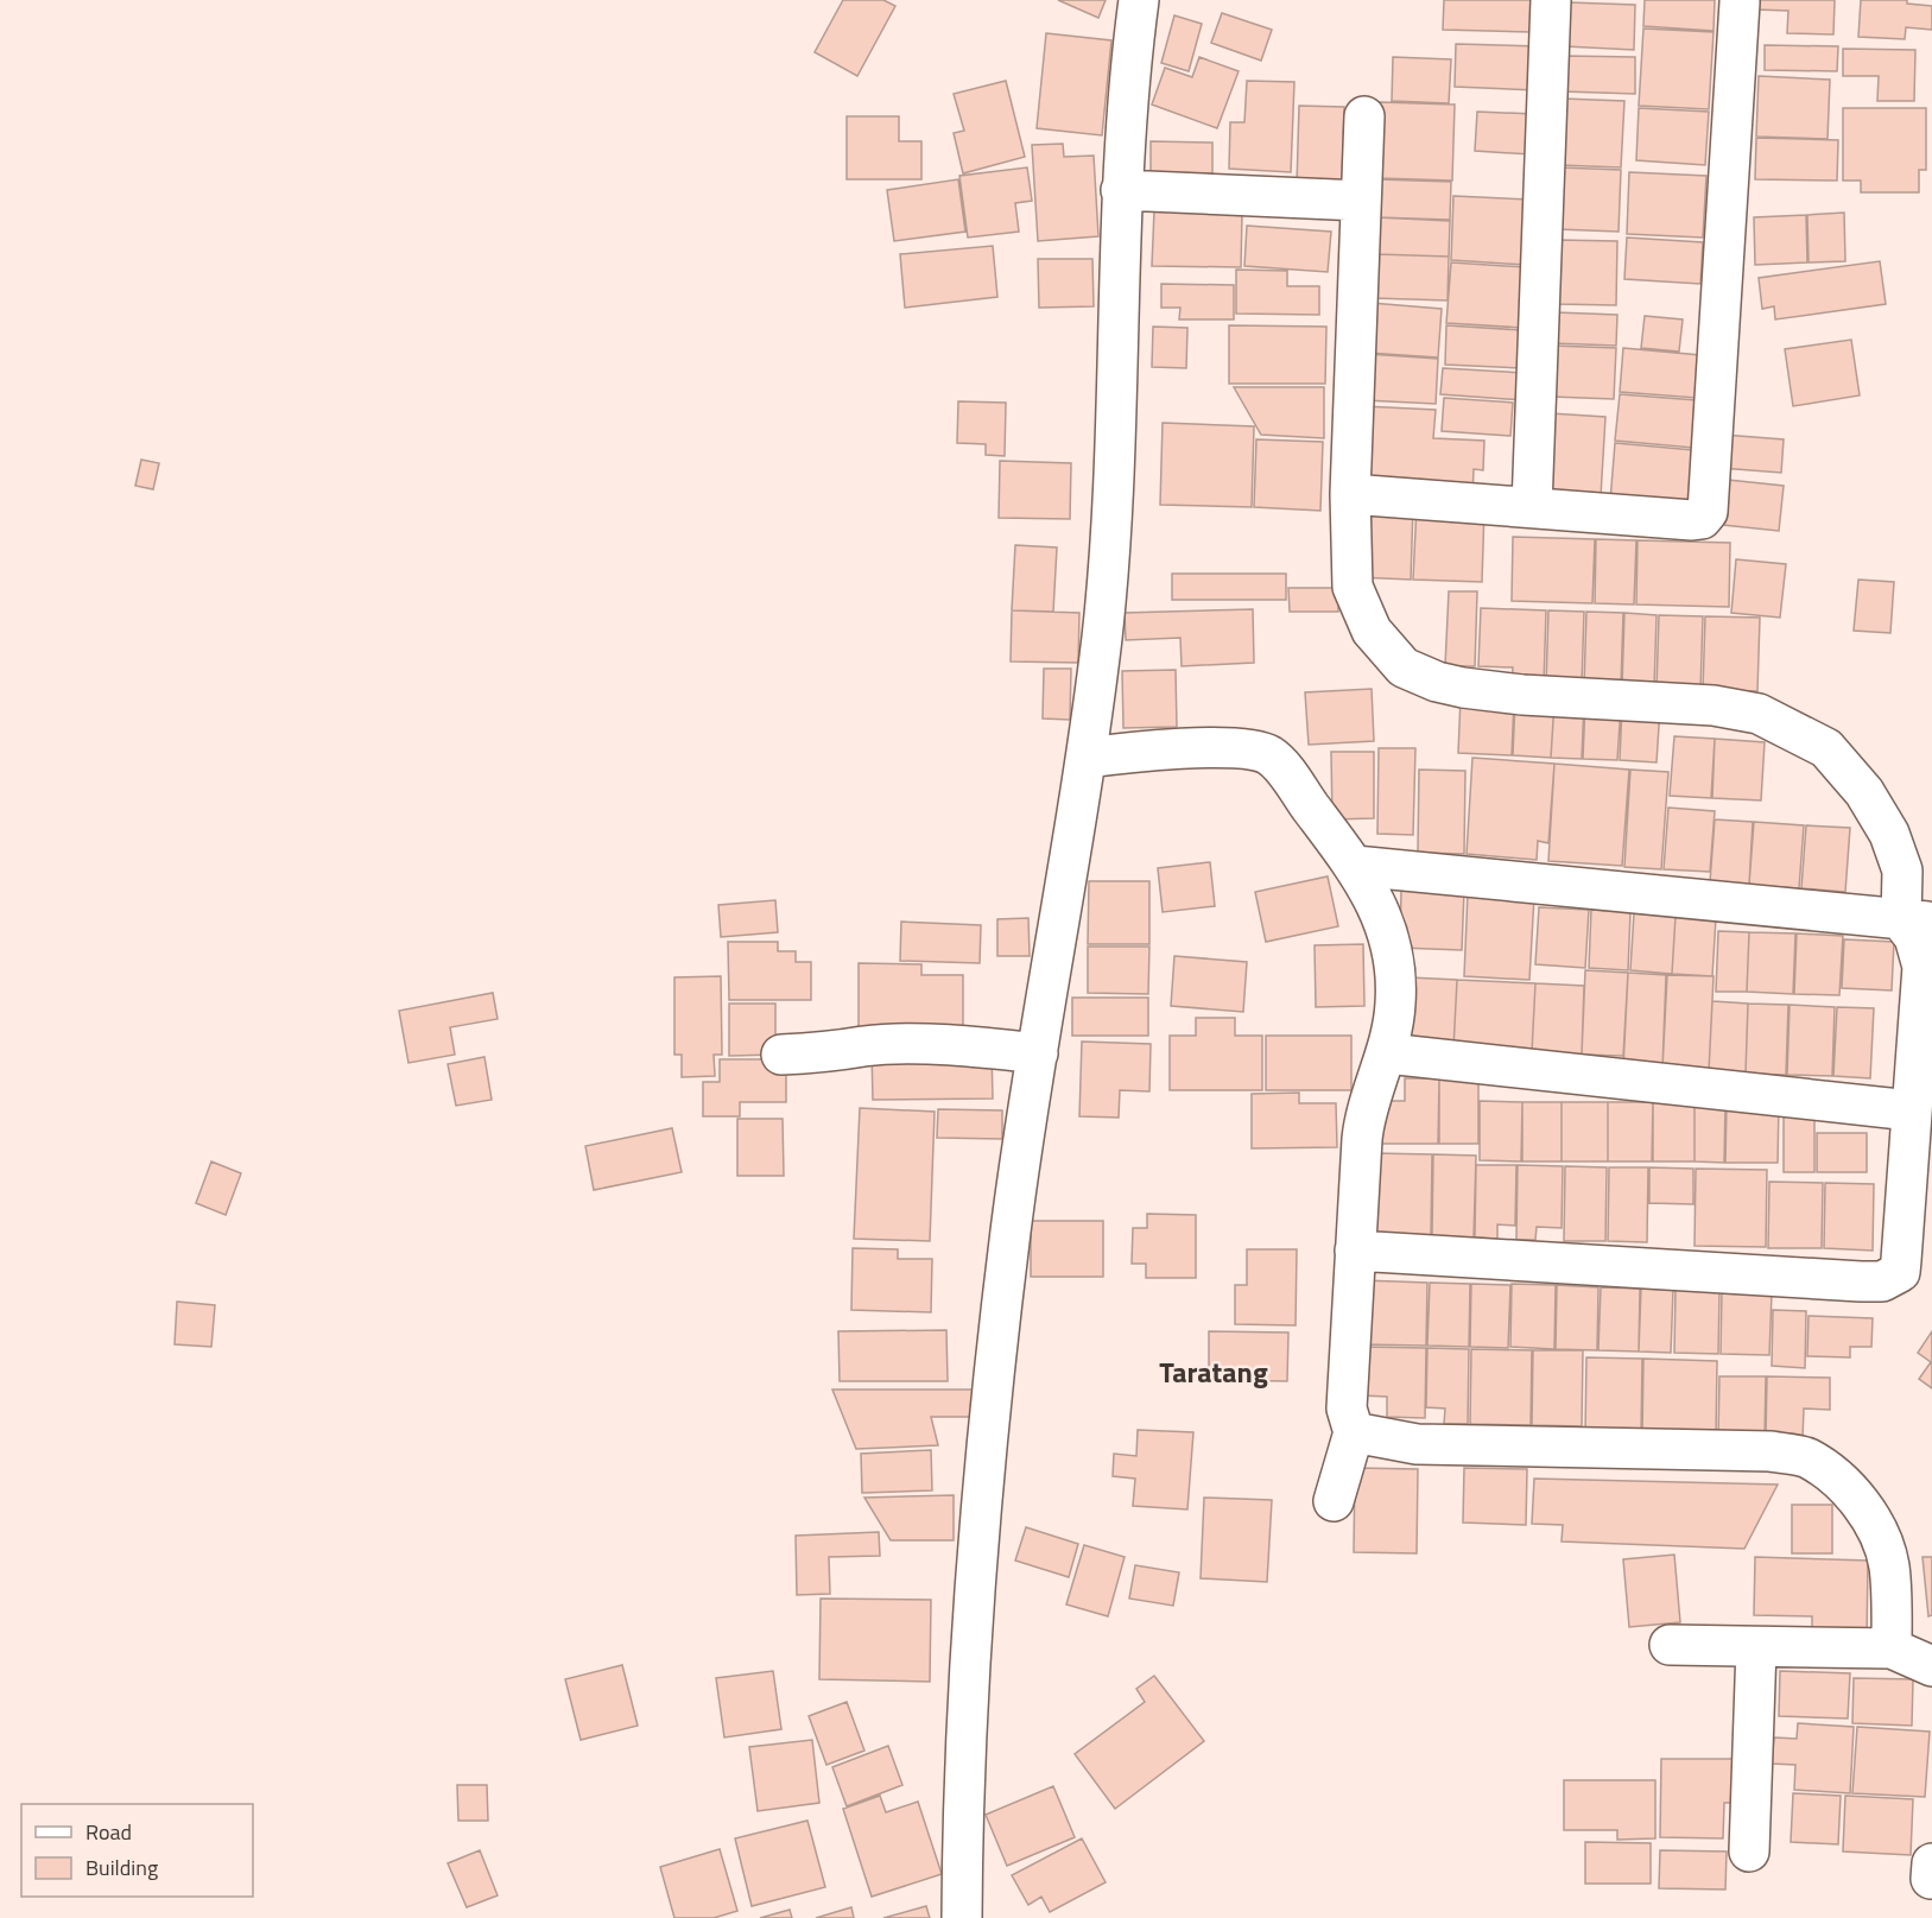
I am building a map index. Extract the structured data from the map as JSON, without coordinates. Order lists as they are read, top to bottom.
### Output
{
  "districts": ["Taratang"],
  "legend": ["Road", "Building"]
}
